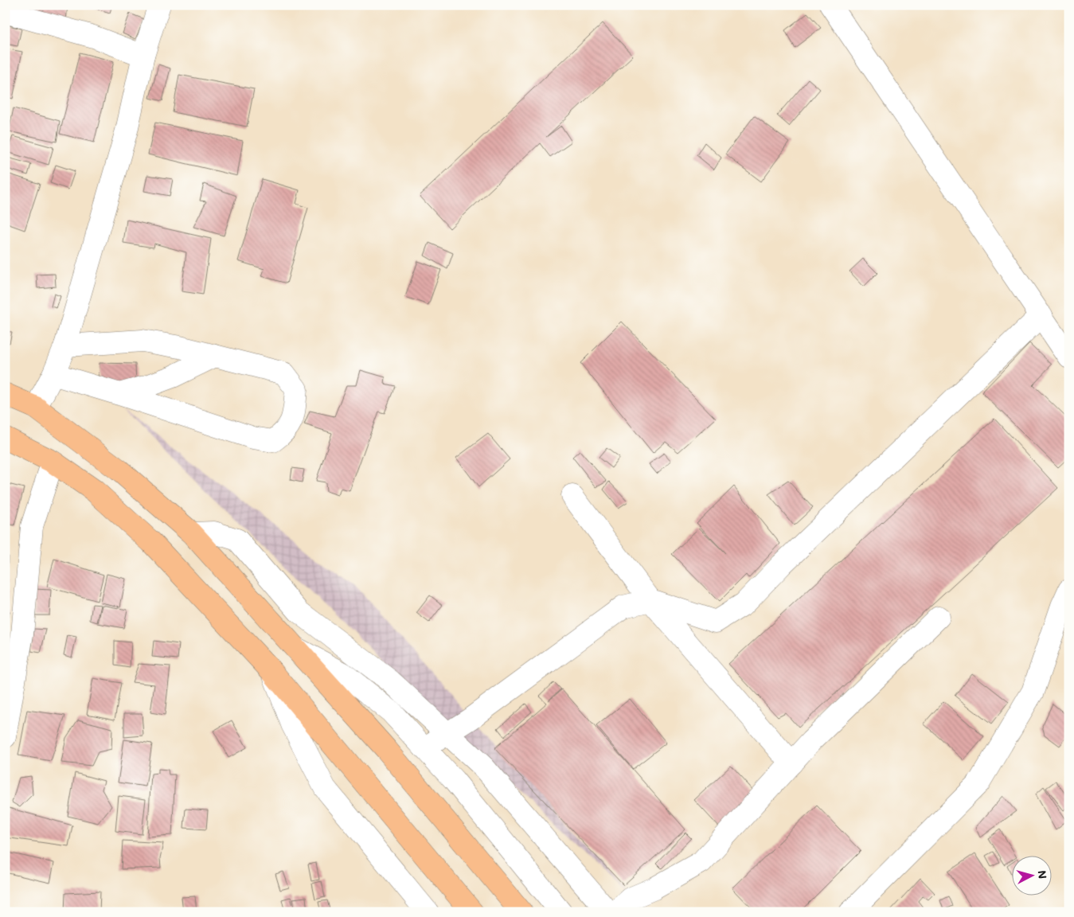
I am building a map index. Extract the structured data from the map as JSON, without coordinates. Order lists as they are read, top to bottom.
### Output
{
  "north": "right"
}
